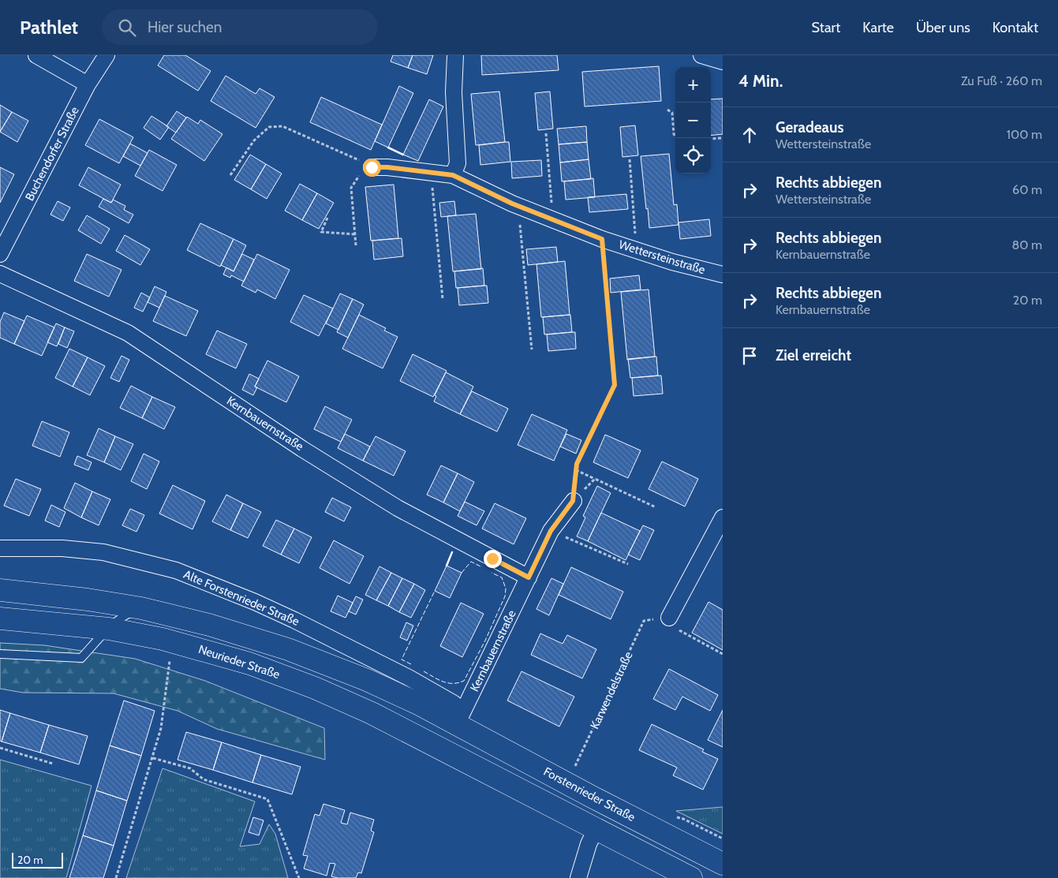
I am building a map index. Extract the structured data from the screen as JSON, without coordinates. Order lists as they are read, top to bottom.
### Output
{
  "streets": {
    "main road": ["Neurieder Straße", "Forstenrieder Straße"],
    "street": [
      "Buchendorfer Straße",
      "Wettersteinstraße",
      "Kernbauernstraße",
      "Alte Forstenrieder Straße"
    ],
    "path": ["Karwendelstraße"]
  },
  "crossings": [
    ["Kernbauernstraße", "Alte Forstenrieder Straße"],
    ["Kernbauernstraße", "Forstenrieder Straße"],
    ["Alte Forstenrieder Straße", "Forstenrieder Straße"],
    ["Karwendelstraße", "Forstenrieder Straße"]
  ],
  "scale_bar": "20 m",
  "page": {
    "header": "Pathlet",
    "search": "Hier suchen",
    "nav": [
      "Start",
      "Karte",
      "Über uns",
      "Kontakt"
    ],
    "heading": ["4 Min.", "Zu Fuß · 260 m"],
    "map_buttons": ["+", "−"],
    "list": [
      ["Geradeaus", "Wettersteinstraße", "100 m"],
      ["Rechts abbiegen", "Wettersteinstraße", "60 m"],
      ["Rechts abbiegen", "Kernbauernstraße", "80 m"],
      ["Rechts abbiegen", "Kernbauernstraße", "20 m"],
      "Ziel erreicht"
    ],
    "scale": "20 m"
  }
}
